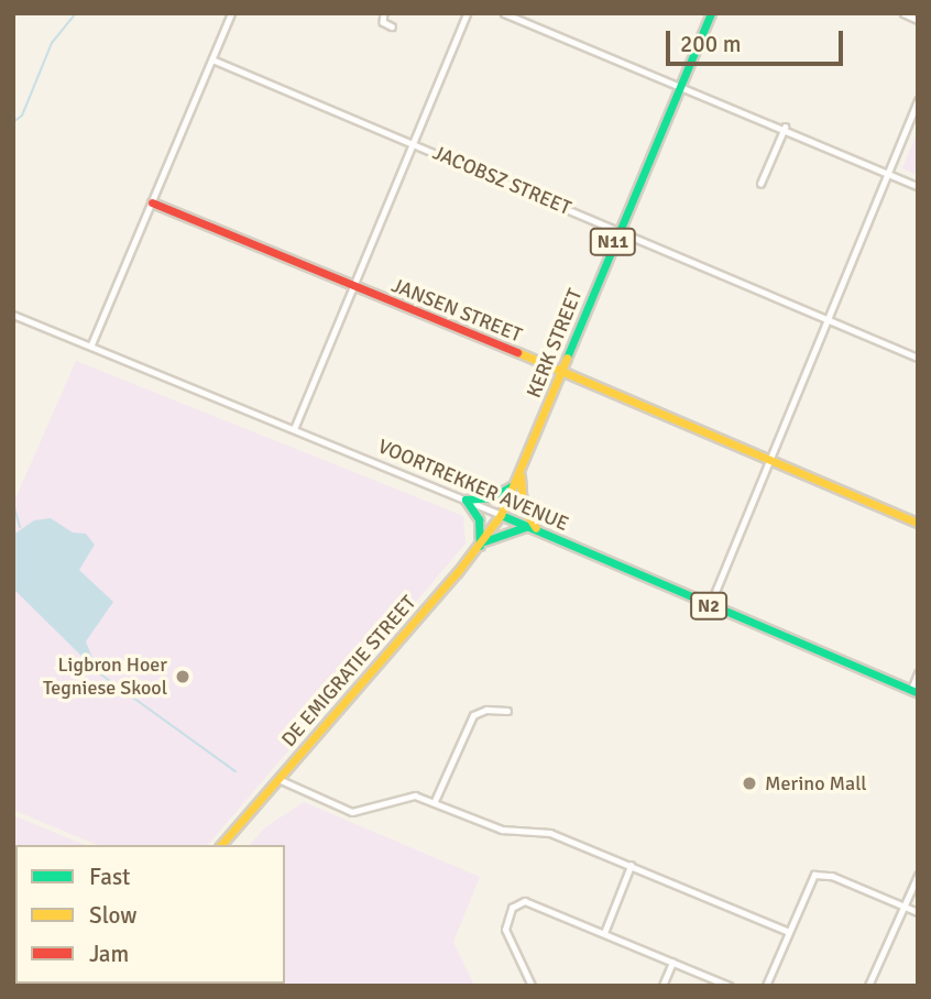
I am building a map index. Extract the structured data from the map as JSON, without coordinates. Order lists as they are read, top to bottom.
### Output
{
  "streets": {
    "main road": [
      "N11",
      "JANSEN STREET",
      "KERK STREET",
      "VOORTREKKER AVENUE",
      "N2",
      "DE EMIGRATIE STREET"
    ],
    "street": ["JACOBSZ STREET"]
  },
  "crossings": [
    ["JACOBSZ STREET", "KERK STREET"],
    ["JANSEN STREET", "KERK STREET"],
    ["KERK STREET", "VOORTREKKER AVENUE"],
    ["KERK STREET", "DE EMIGRATIE STREET"],
    ["VOORTREKKER AVENUE", "DE EMIGRATIE STREET"]
  ],
  "places": ["Ligbron Hoer Tegniese Skool", "Merino Mall"],
  "legend": ["Fast", "Slow", "Jam"],
  "scale_bar": "200 m"
}
